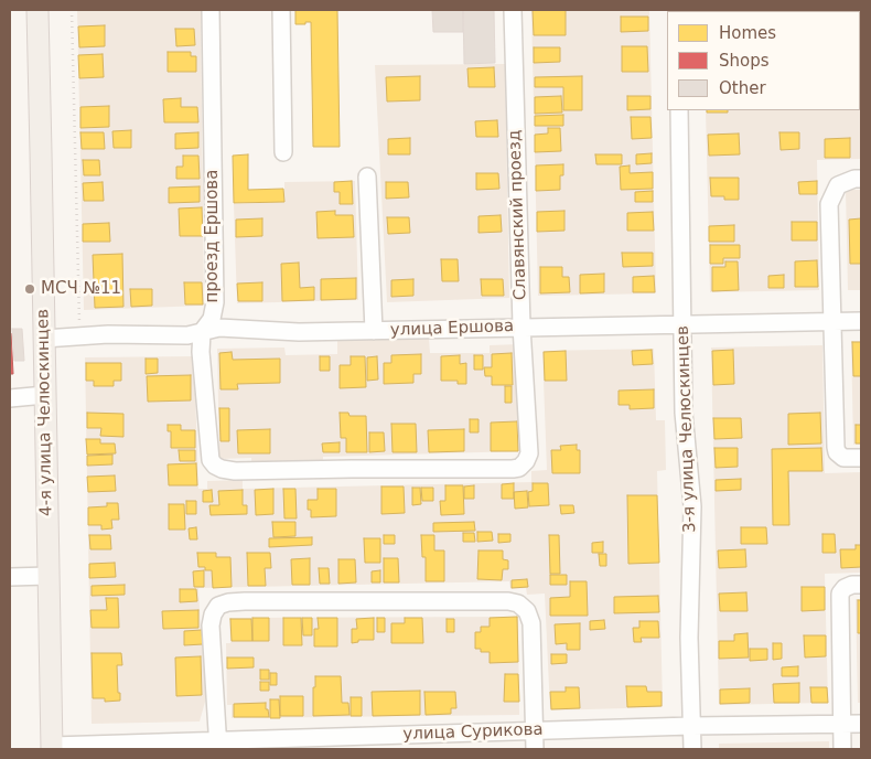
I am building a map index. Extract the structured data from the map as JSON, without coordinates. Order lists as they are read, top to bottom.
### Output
{
  "streets": {
    "main road": ["4-я улица Челюскинцев"],
    "street": [
      "Славянский проезд",
      "проезд Ершова",
      "улица Ершова",
      "3-я улица Челюскинцев",
      "улица Сурикова"
    ]
  },
  "crossings": [
    ["Славянский проезд", "проезд Ершова"],
    ["Славянский проезд", "улица Ершова"],
    ["проезд Ершова", "улица Ершова"],
    ["улица Ершова", "4-я улица Челюскинцев"],
    ["улица Ершова", "3-я улица Челюскинцев"],
    ["4-я улица Челюскинцев", "улица Сурикова"],
    ["3-я улица Челюскинцев", "улица Сурикова"]
  ],
  "places": ["МСЧ №11"],
  "legend": ["Homes", "Shops", "Other"]
}
